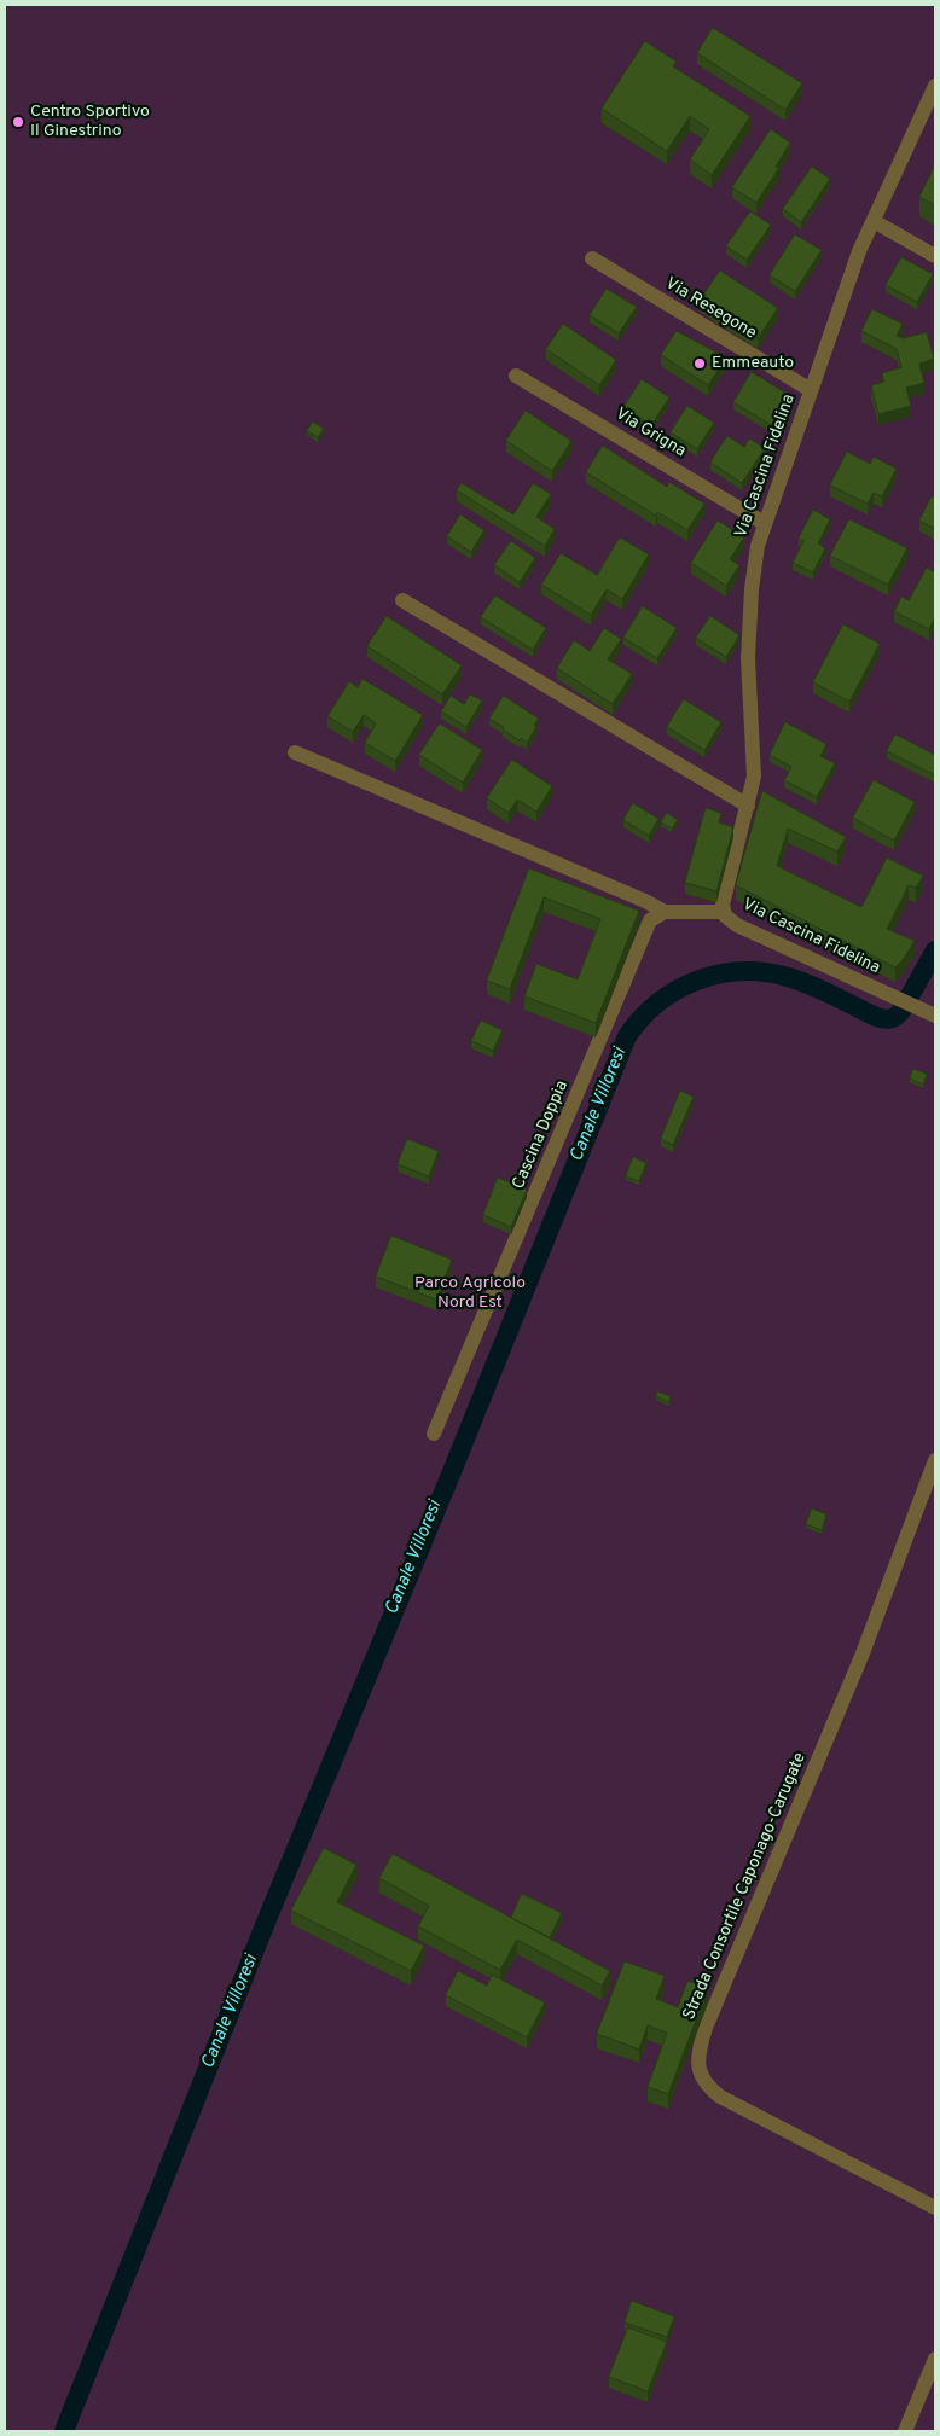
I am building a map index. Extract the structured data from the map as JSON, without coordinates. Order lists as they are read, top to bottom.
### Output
{
  "streets": {
    "street": [
      "Via Resegone",
      "Via Grigna",
      "Via Cascina Fidelina",
      "Cascina Doppia",
      "Strada Consortile Caponago-Carugate"
    ]
  },
  "crossings": [
    ["Via Resegone", "Via Cascina Fidelina"],
    ["Via Grigna", "Via Cascina Fidelina"]
  ],
  "water": ["Canale Villoresi"],
  "parks": ["Parco Agricolo Nord Est"],
  "places": ["Centro Sportivo Il Ginestrino", "Emmeauto"]
}
